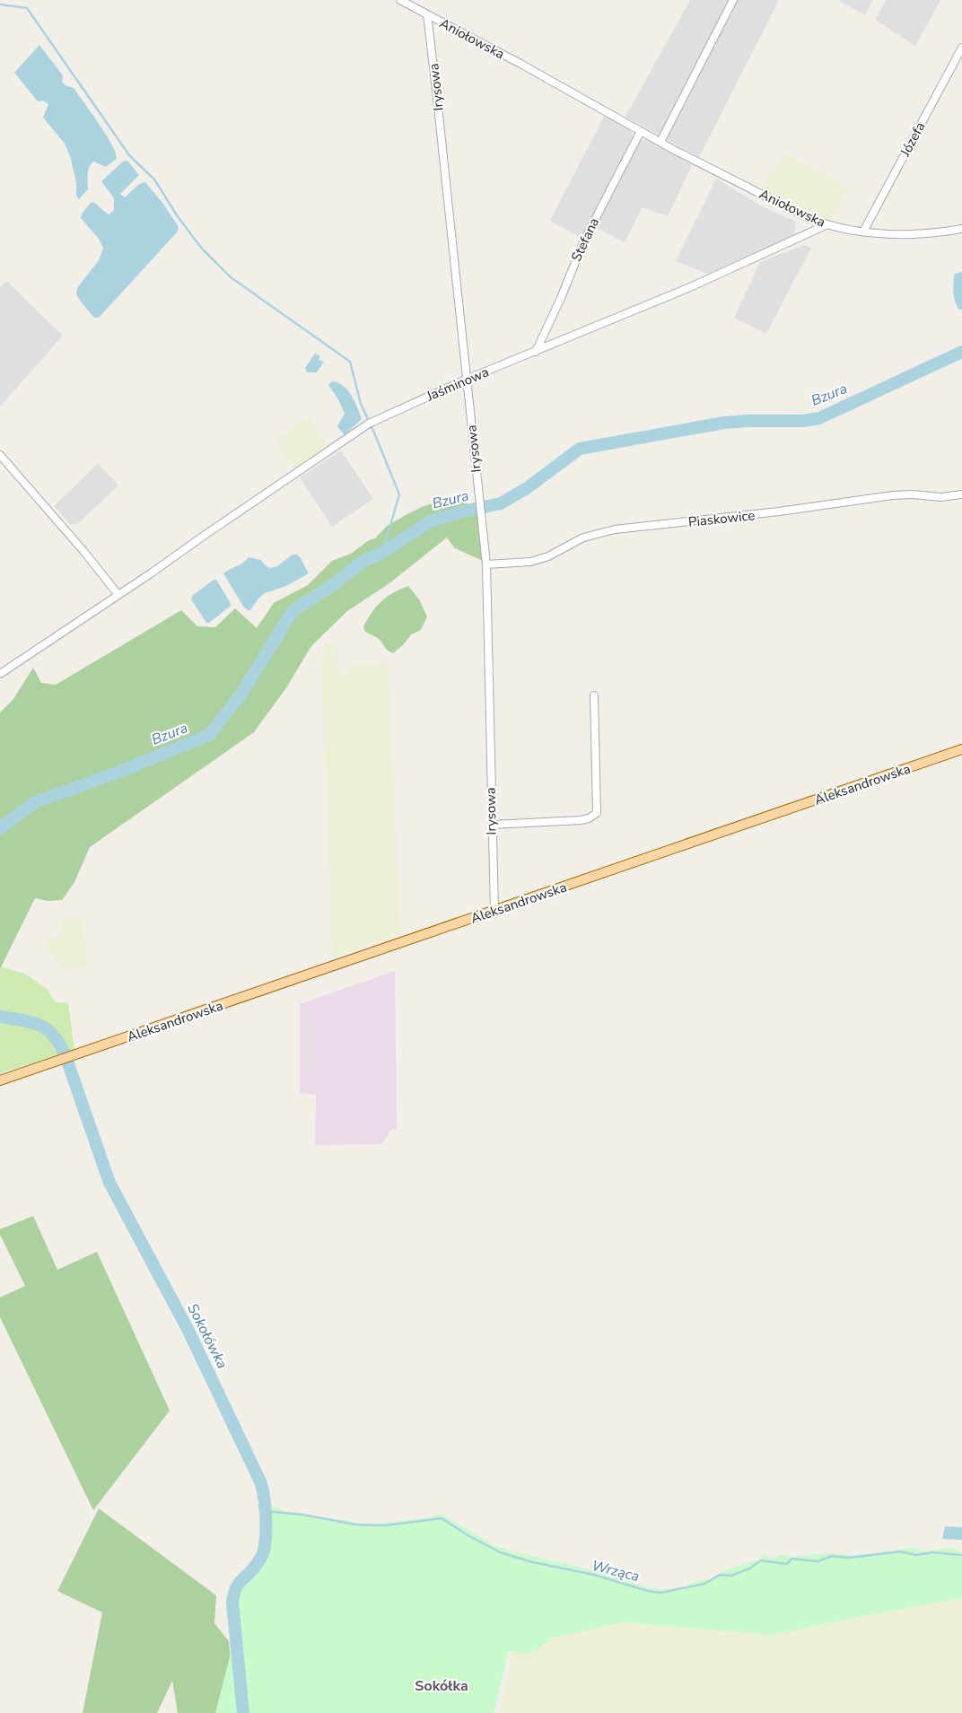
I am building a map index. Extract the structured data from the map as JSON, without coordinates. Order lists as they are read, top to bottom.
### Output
{
  "streets": {
    "main road": ["Aleksandrowska"],
    "street": [
      "Aniołowska",
      "Irysowa",
      "Józefa",
      "Stefana",
      "Jaśminowa",
      "Piaskowice"
    ]
  },
  "crossings": [
    ["Aniołowska", "Irysowa"],
    ["Aniołowska", "Józefa"],
    ["Aniołowska", "Stefana"],
    ["Aniołowska", "Jaśminowa"],
    ["Irysowa", "Jaśminowa"],
    ["Irysowa", "Piaskowice"],
    ["Irysowa", "Aleksandrowska"],
    ["Stefana", "Jaśminowa"]
  ],
  "districts": ["Sokółka"],
  "water": ["Bzura", "Sokołówka", "Wrząca"]
}
